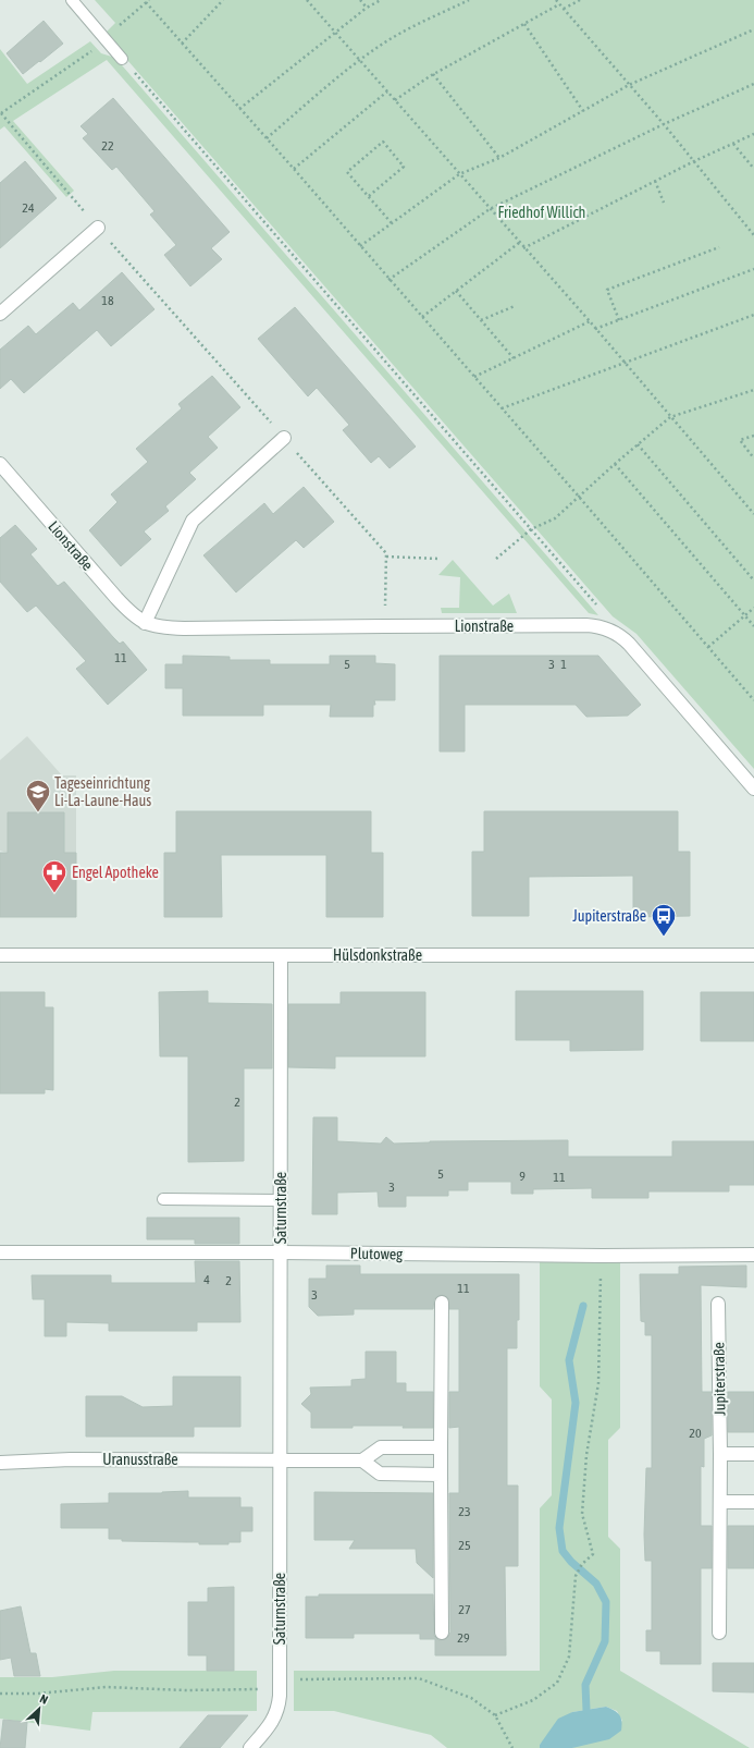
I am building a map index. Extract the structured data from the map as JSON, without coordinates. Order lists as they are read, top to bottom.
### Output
{
  "streets": {
    "street": [
      "Lionstraße",
      "Hülsdonkstraße",
      "Saturnstraße",
      "Plutoweg",
      "Jupiterstraße",
      "Uranusstraße"
    ]
  },
  "crossings": [
    ["Hülsdonkstraße", "Saturnstraße"],
    ["Saturnstraße", "Plutoweg"],
    ["Saturnstraße", "Uranusstraße"]
  ],
  "parks": ["Friedhof Willich"],
  "places": {
    "school or university": ["Tageseinrichtung Li-La-Laune-Haus"],
    "pharmacy": ["Engel Apotheke"],
    "bus stop": ["Jupiterstraße"]
  },
  "house_numbers": [
    "22",
    "24",
    "18",
    "11",
    "5",
    "3",
    "1",
    "2",
    "5",
    "9",
    "11",
    "3",
    "4",
    "2",
    "11",
    "3",
    "20",
    "23",
    "25",
    "27",
    "29"
  ],
  "north": "top right"
}
